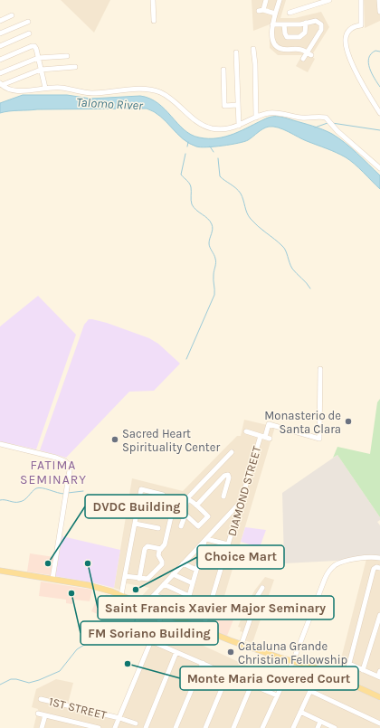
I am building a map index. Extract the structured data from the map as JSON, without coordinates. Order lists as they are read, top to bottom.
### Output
{
  "streets": {
    "street": ["DIAMOND STREET", "1ST STREET"]
  },
  "districts": ["FATIMA SEMINARY"],
  "water": ["Talomo River"],
  "places": [
    "Monasterio de Santa Clara",
    "Sacred Heart Spirituality Center",
    "DVDC Building",
    "Saint Francis Xavier Major Seminary",
    "Choice Mart",
    "FM Soriano Building",
    "Cataluna Grande Christian Fellowship",
    "Monte Maria Covered Court"
  ]
}
